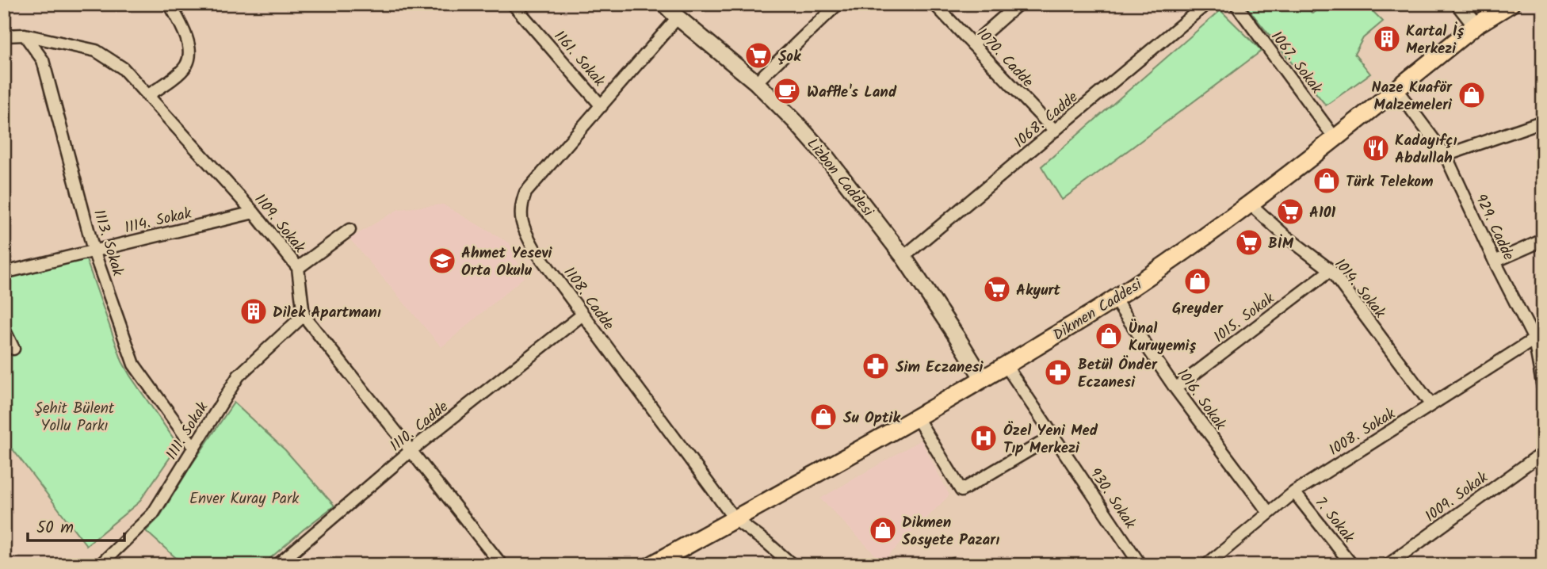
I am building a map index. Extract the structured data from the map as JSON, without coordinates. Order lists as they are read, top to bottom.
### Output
{
  "streets": {
    "main road": ["Lizbon Caddesi", "Dikmen Caddesi"],
    "street": [
      "1070. Cadde",
      "1161. Sokak",
      "1067. Sokak",
      "1068. Cadde",
      "1114. Sokak",
      "1109. Sokak",
      "929. Cadde",
      "1113. Sokak",
      "1014. Sokak",
      "1108. Cadde",
      "1015. Sokak",
      "1016. Sokak",
      "1110. Cadde",
      "1111. Sokak",
      "1008. Sokak",
      "1009. Sokak",
      "930. Sokak",
      "7. Sokak"
    ]
  },
  "crossings": [
    ["1070. Cadde", "1068. Cadde"],
    ["1161. Sokak", "1108. Cadde"],
    ["1067. Sokak", "Dikmen Caddesi"],
    ["1068. Cadde", "Lizbon Caddesi"],
    ["Lizbon Caddesi", "1108. Cadde"],
    ["Lizbon Caddesi", "Dikmen Caddesi"],
    ["1114. Sokak", "1109. Sokak"],
    ["1114. Sokak", "1113. Sokak"],
    ["1109. Sokak", "1113. Sokak"],
    ["1109. Sokak", "1111. Sokak"],
    ["929. Cadde", "Dikmen Caddesi"],
    ["929. Cadde", "1008. Sokak"],
    ["1113. Sokak", "1111. Sokak"],
    ["1014. Sokak", "Dikmen Caddesi"],
    ["1014. Sokak", "1015. Sokak"],
    ["1014. Sokak", "1008. Sokak"],
    ["1108. Cadde", "Dikmen Caddesi"],
    ["1108. Cadde", "1110. Cadde"],
    ["Dikmen Caddesi", "1016. Sokak"],
    ["Dikmen Caddesi", "930. Sokak"],
    ["1015. Sokak", "1016. Sokak"],
    ["1016. Sokak", "1008. Sokak"],
    ["1008. Sokak", "7. Sokak"]
  ],
  "parks": ["Şehit Bülent Yollu Parkı", "Enver Kuray Park"],
  "places": {
    "building": ["Kartal İş Merkezi", "Dilek Apartmanı"],
    "supermarket": [
      "Şok",
      "A101",
      "BİM",
      "Akyurt"
    ],
    "cafe": ["Waffle's Land"],
    "shop": [
      "Naze Kuaför Malzemeleri",
      "Türk Telekom",
      "Greyder",
      "Ünal Kuruyemiş",
      "Su Optik",
      "Dikmen Sosyete Pazarı"
    ],
    "restaurant": ["Kadayıfçı Abdullah"],
    "school or university": ["Ahmet Yesevi Orta Okulu"],
    "pharmacy": ["Sim Eczanesi", "Betül Önder Eczanesi"],
    "hospital": ["Özel Yeni Med Tıp Merkezi"]
  },
  "scale_bar": "50 m"
}
